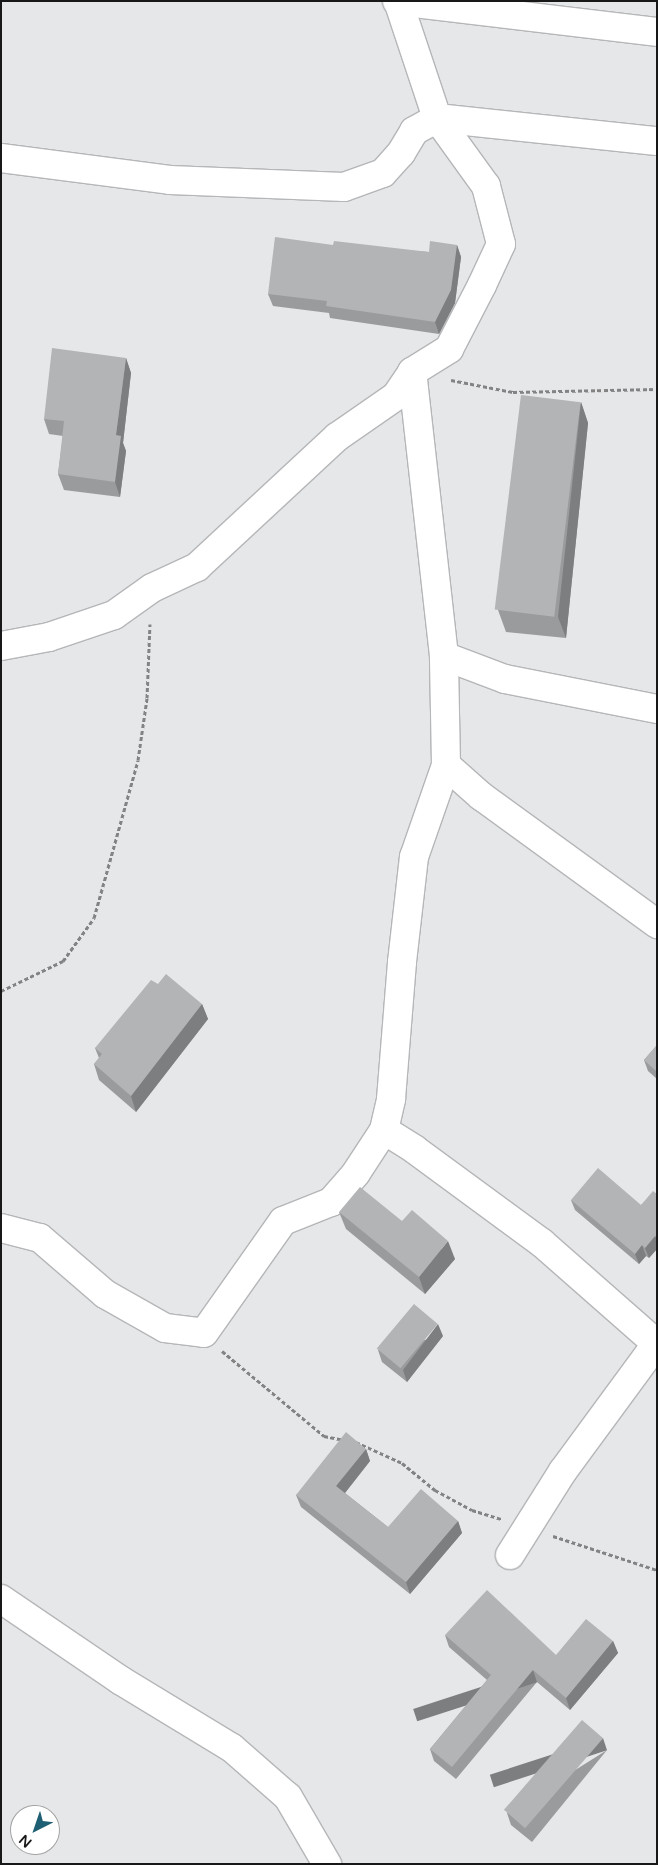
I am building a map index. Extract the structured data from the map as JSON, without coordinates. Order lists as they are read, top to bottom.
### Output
{
  "north": "bottom left"
}
